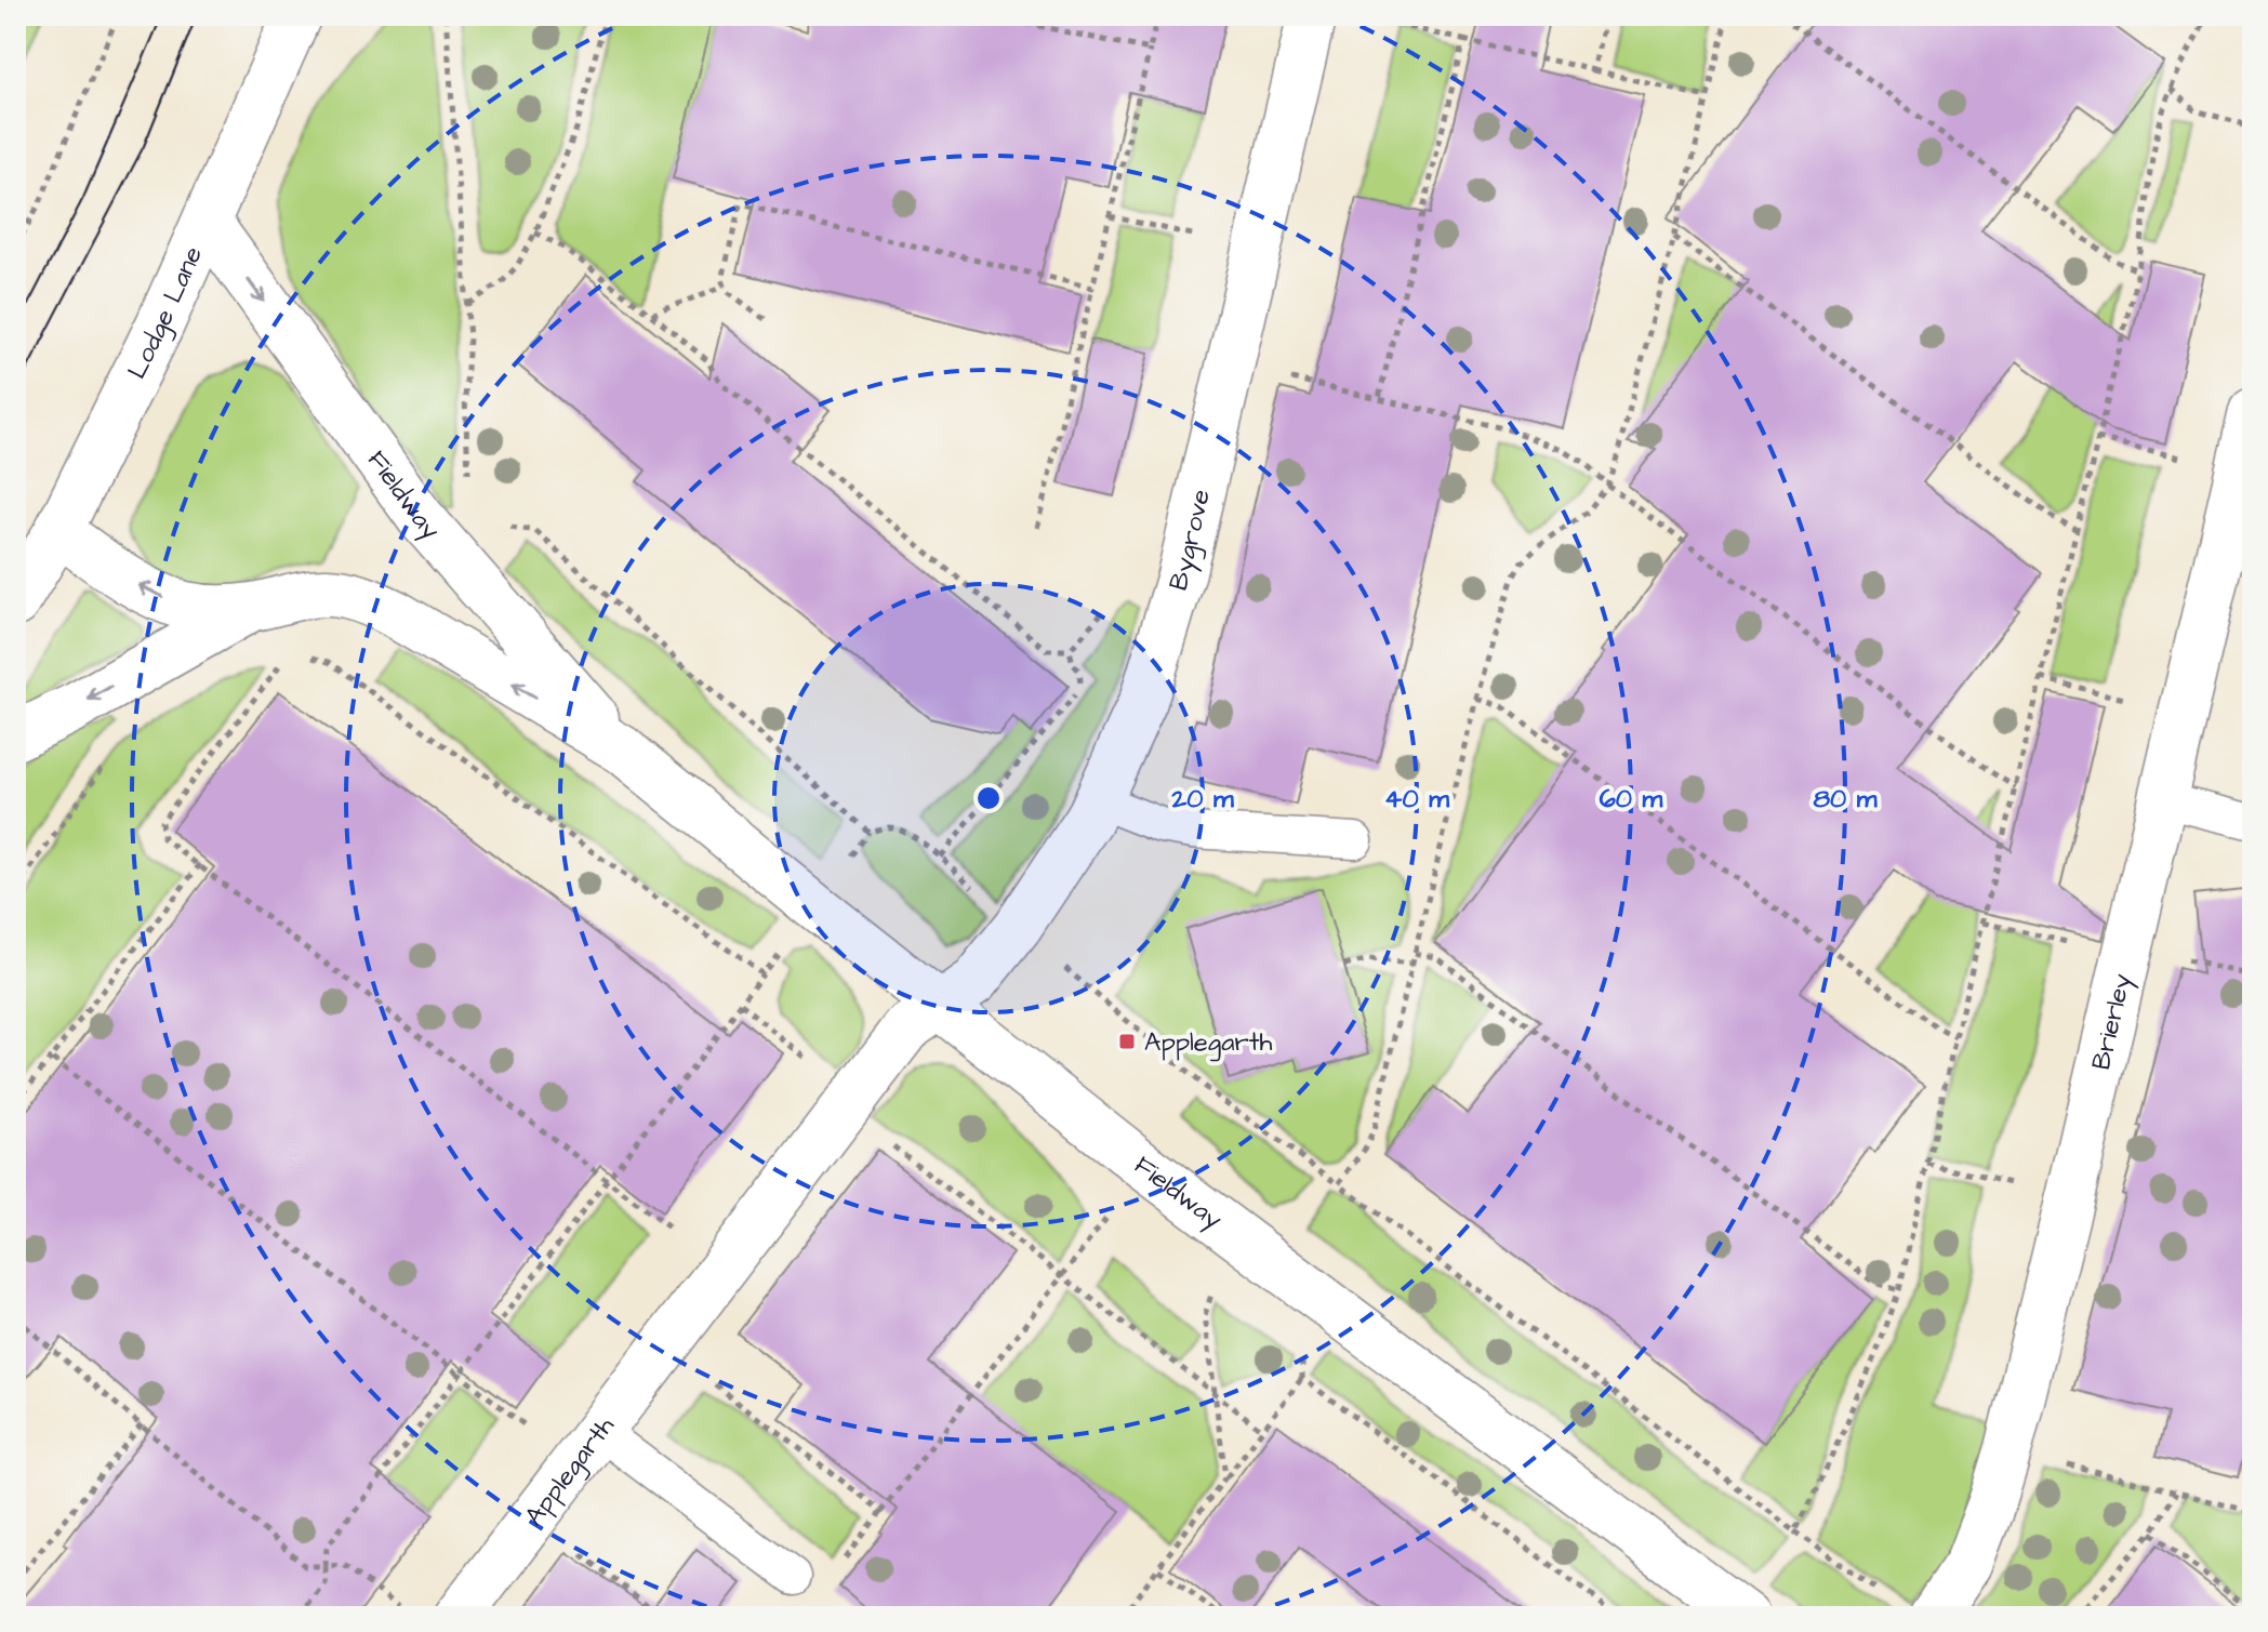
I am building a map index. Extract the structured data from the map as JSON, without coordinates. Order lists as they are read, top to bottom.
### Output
{
  "streets": {
    "street": [
      "Lodge Lane",
      "Fieldway",
      "Bygrove",
      "Brierley",
      "Applegarth"
    ]
  },
  "crossings": [
    ["Lodge Lane", "Fieldway"],
    ["Fieldway", "Bygrove"],
    ["Fieldway", "Applegarth"],
    ["Bygrove", "Applegarth"]
  ],
  "places": {
    "transit": ["Applegarth"]
  },
  "rings": [
    "20 m",
    "40 m",
    "60 m",
    "80 m"
  ]
}
